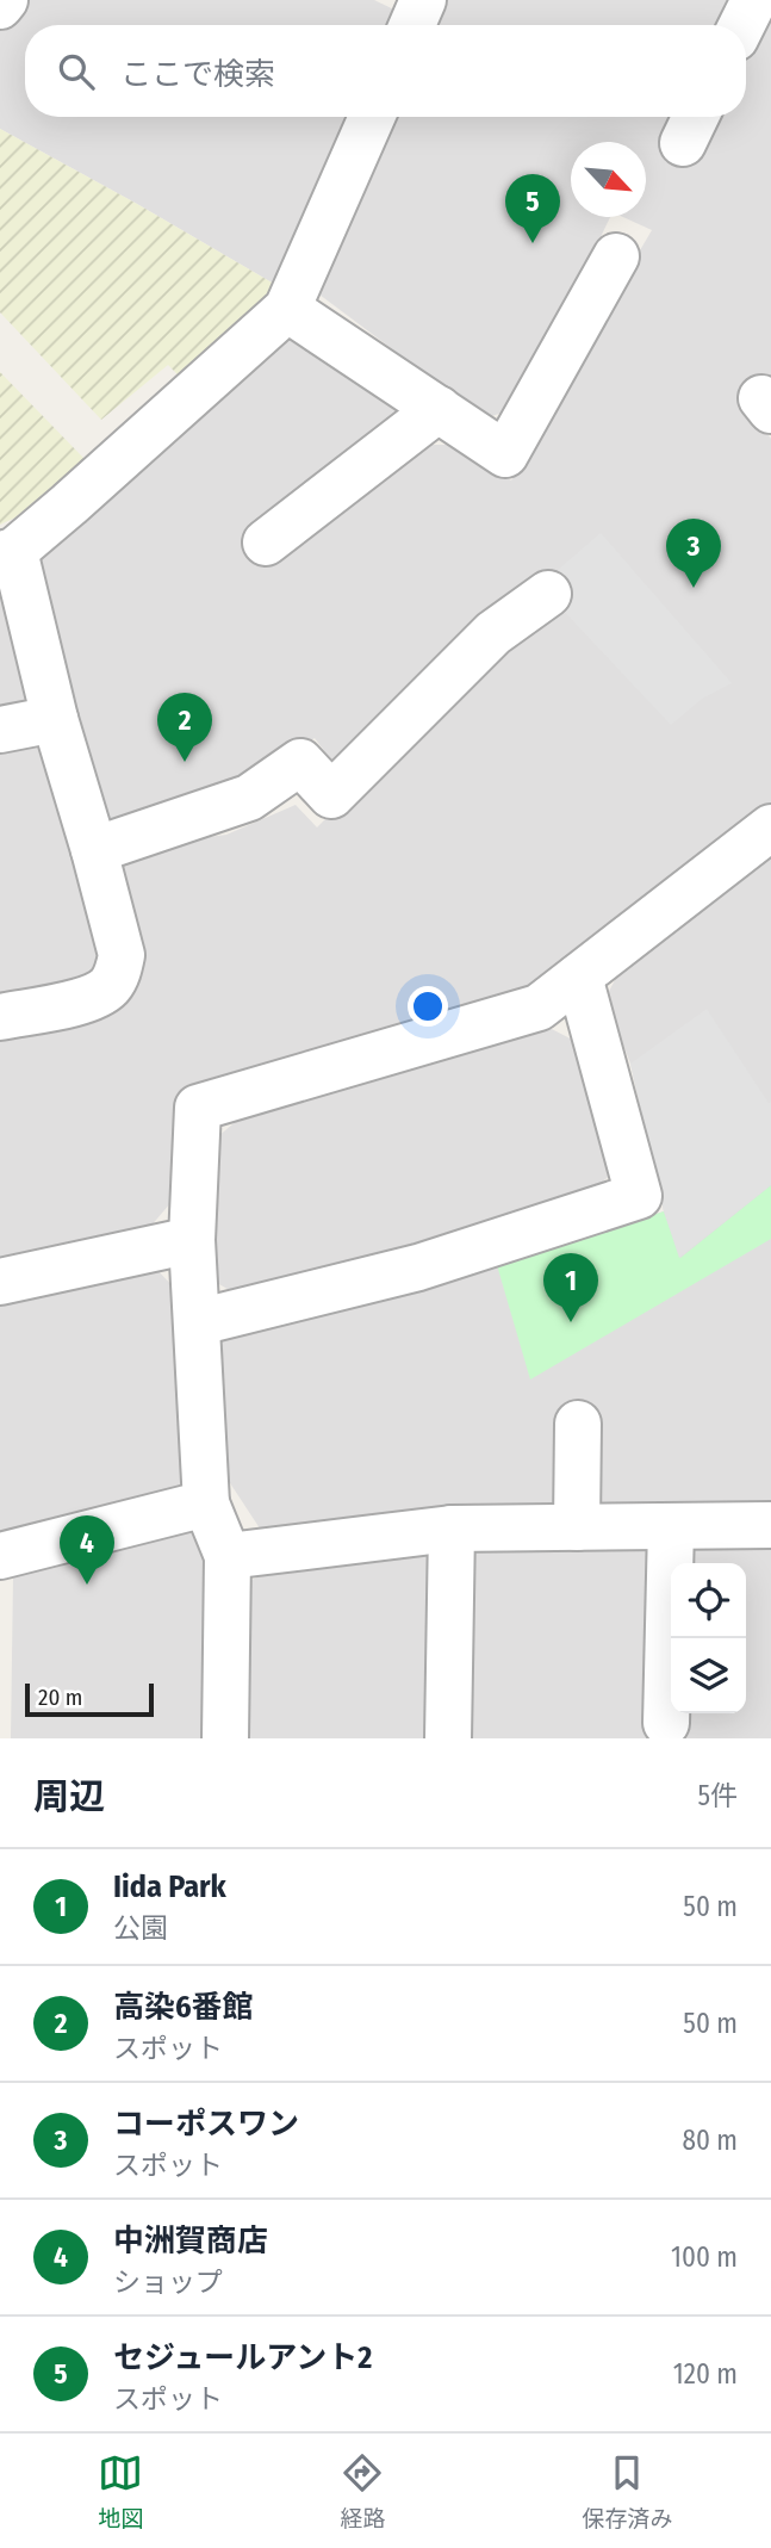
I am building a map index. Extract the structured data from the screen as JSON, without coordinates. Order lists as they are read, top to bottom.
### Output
{
  "scale_bar": "20 m",
  "north": "bottom right",
  "page": {
    "search": "ここで検索",
    "pins": [
      "5",
      "3",
      "2",
      "1",
      "4"
    ],
    "scale": "20 m",
    "heading": ["周辺", "5件"],
    "list": [
      {
        "mark": "1",
        "name": "Iida Park",
        "note": "公園",
        "value": "50 m"
      },
      {
        "mark": "2",
        "name": "高染6番館",
        "note": "スポット",
        "value": "50 m"
      },
      {
        "mark": "3",
        "name": "コーポスワン",
        "note": "スポット",
        "value": "80 m"
      },
      {
        "mark": "4",
        "name": "中洲賀商店",
        "note": "ショップ",
        "value": "100 m"
      },
      {
        "mark": "5",
        "name": "セジュールアント2",
        "note": "スポット",
        "value": "120 m"
      }
    ],
    "nav": ["地図", "経路", "保存済み"]
  }
}
